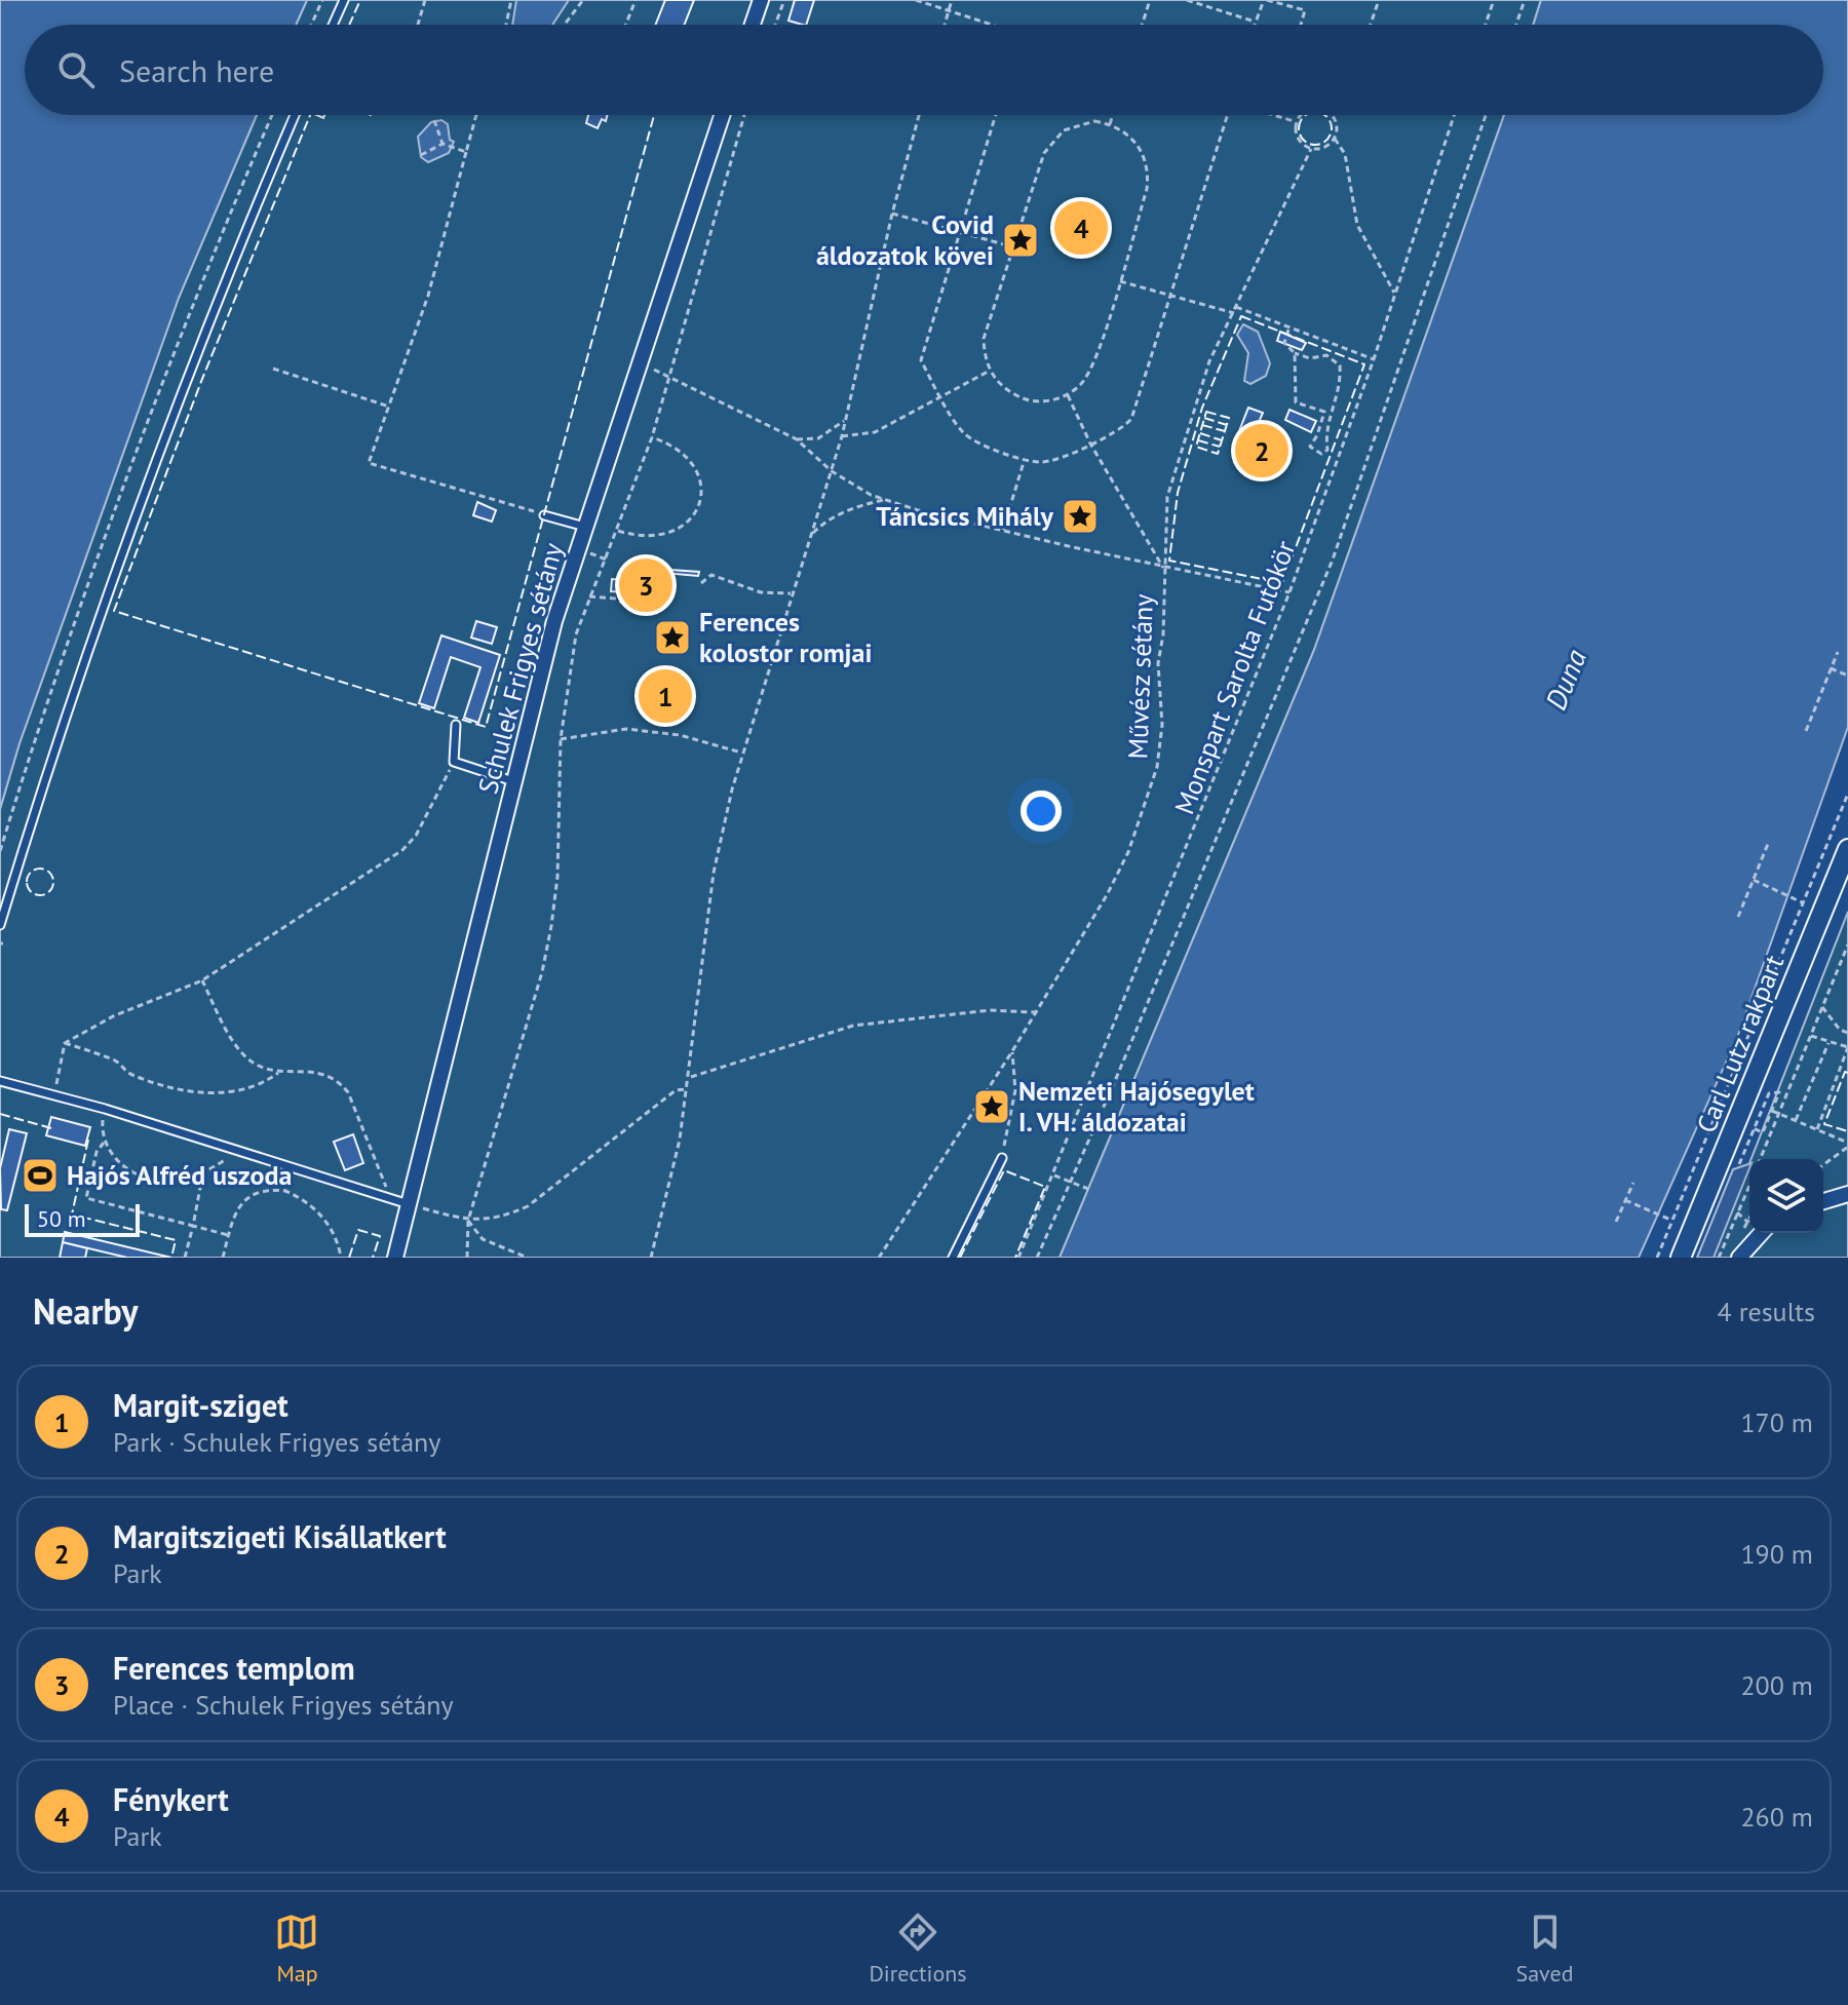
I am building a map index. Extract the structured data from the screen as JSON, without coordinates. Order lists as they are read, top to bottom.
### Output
{
  "streets": {
    "main road": ["Carl Lutz rakpart"],
    "street": ["Schulek Frigyes sétány"],
    "path": ["Művész sétány", "Monspart Sarolta Futókör"]
  },
  "water": ["Duna"],
  "places": {
    "place": [
      "Covid áldozatok kövei",
      "Táncsics Mihály",
      "Ferences kolostor romjai",
      "Nemzeti Hajósegylet I. VH. áldozatai"
    ],
    "sports": ["Hajós Alfréd uszoda"]
  },
  "scale_bar": "50 m",
  "page": {
    "search": "Search here",
    "pins": [
      "4",
      "2",
      "3",
      "1"
    ],
    "scale": "50 m",
    "heading": ["Nearby", "4 results"],
    "list": [
      {
        "mark": "1",
        "name": "Margit-sziget",
        "note": "Park · Schulek Frigyes sétány",
        "value": "170 m"
      },
      {
        "mark": "2",
        "name": "Margitszigeti Kisállatkert",
        "note": "Park",
        "value": "190 m"
      },
      {
        "mark": "3",
        "name": "Ferences templom",
        "note": "Place · Schulek Frigyes sétány",
        "value": "200 m"
      },
      {
        "mark": "4",
        "name": "Fénykert",
        "note": "Park",
        "value": "260 m"
      }
    ],
    "nav": ["Map", "Directions", "Saved"]
  }
}
